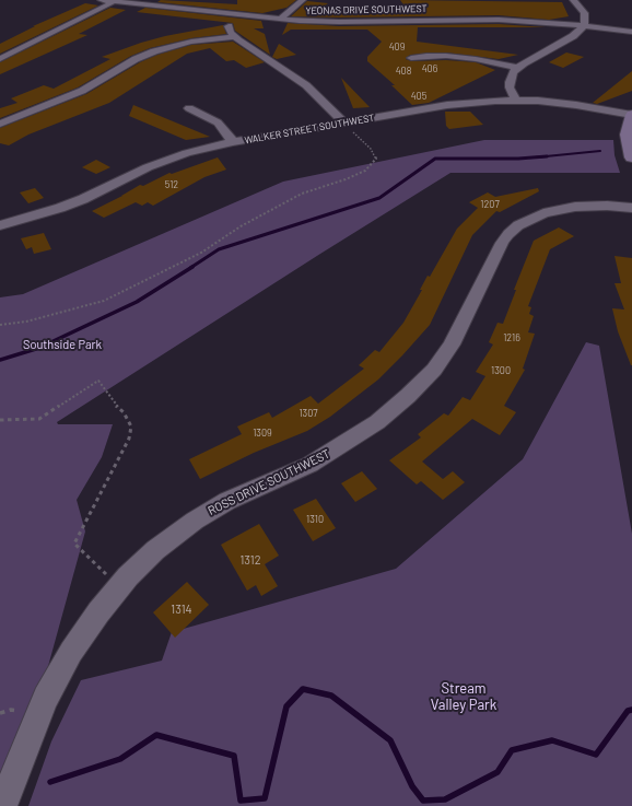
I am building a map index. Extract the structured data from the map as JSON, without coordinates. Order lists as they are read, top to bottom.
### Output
{
  "streets": {
    "street": ["YEONAS DRIVE SOUTHWEST", "WALKER STREET SOUTHWEST", "ROSS DRIVE SOUTHWEST"]
  },
  "parks": ["Southside Park", "Stream Valley Park"],
  "house_numbers": [
    "409",
    "406",
    "408",
    "405",
    "512",
    "1207",
    "1216",
    "1300",
    "1307",
    "1309",
    "1310",
    "1312",
    "1314"
  ]
}
